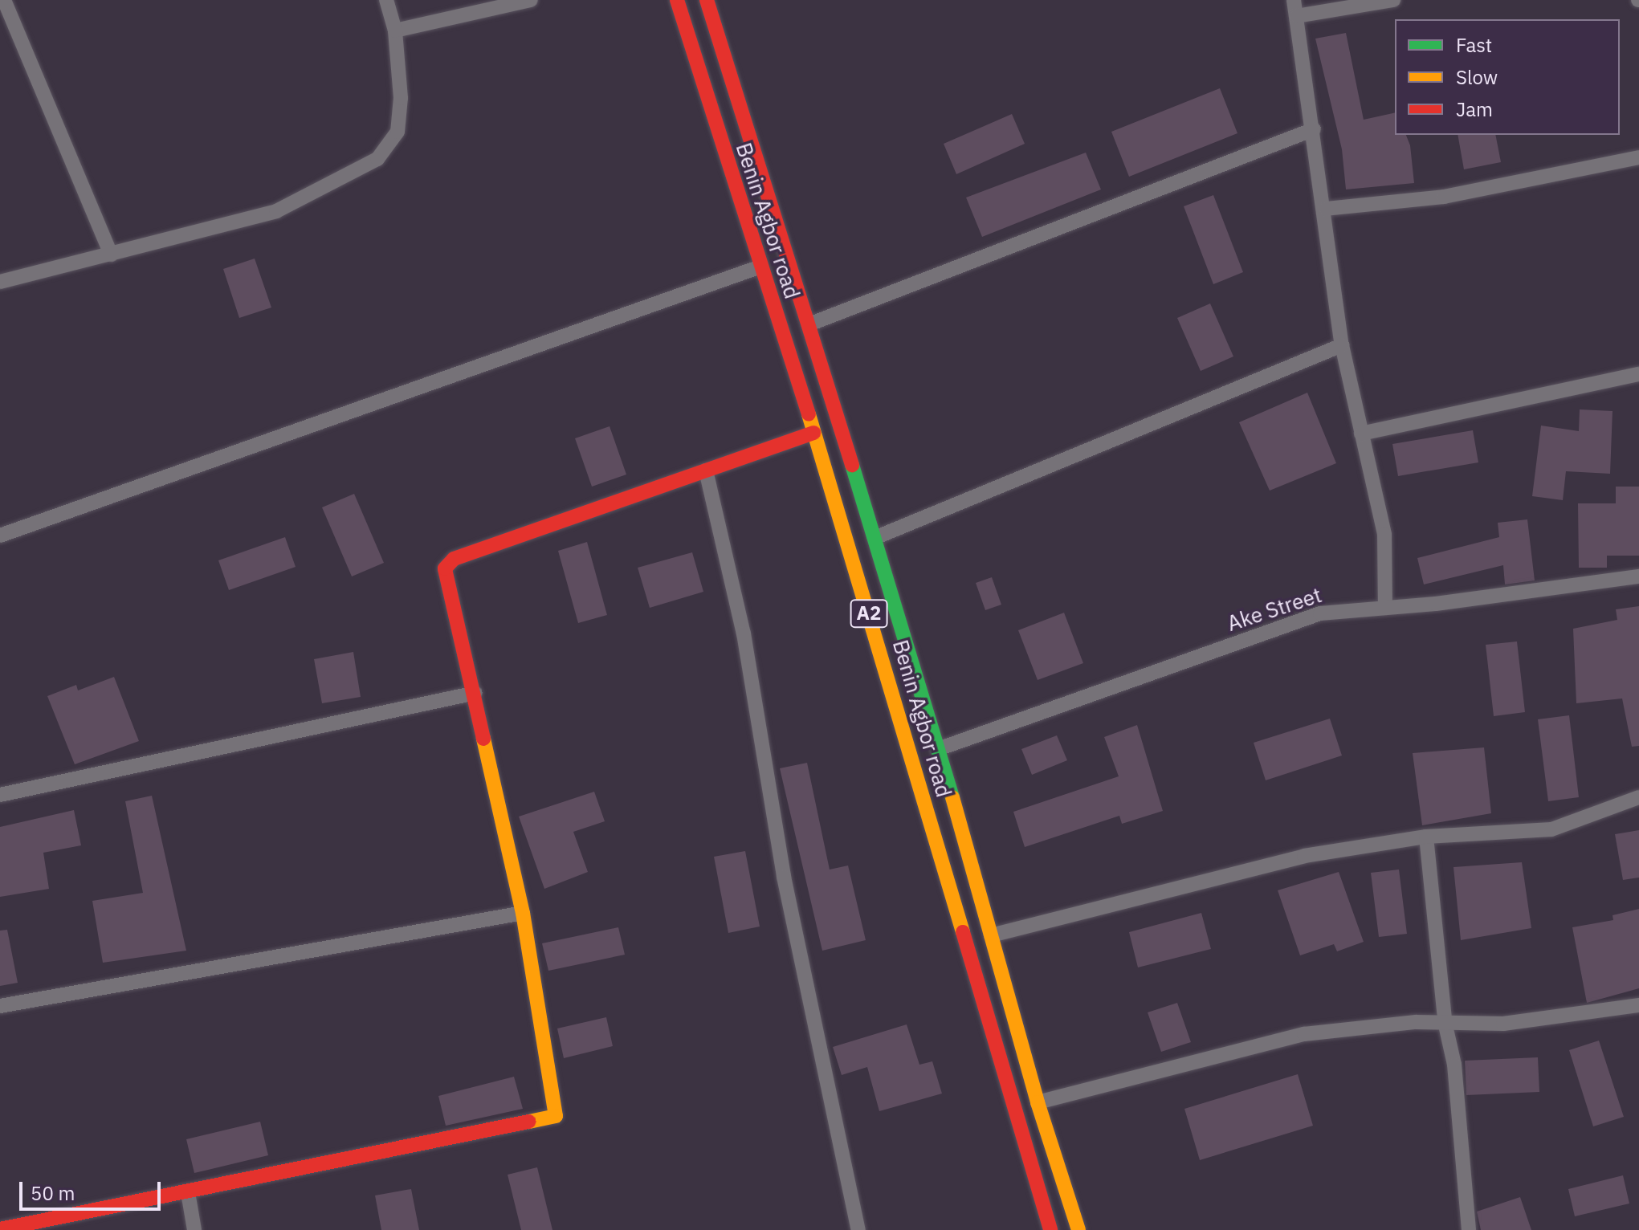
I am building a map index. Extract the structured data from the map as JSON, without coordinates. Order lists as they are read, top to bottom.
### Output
{
  "streets": {
    "main road": ["Benin Agbor road", "A2"],
    "street": ["Ake Street"]
  },
  "crossings": [
    ["Benin Agbor road", "Ake Street"]
  ],
  "legend": ["Fast", "Slow", "Jam"],
  "scale_bar": "50 m"
}
